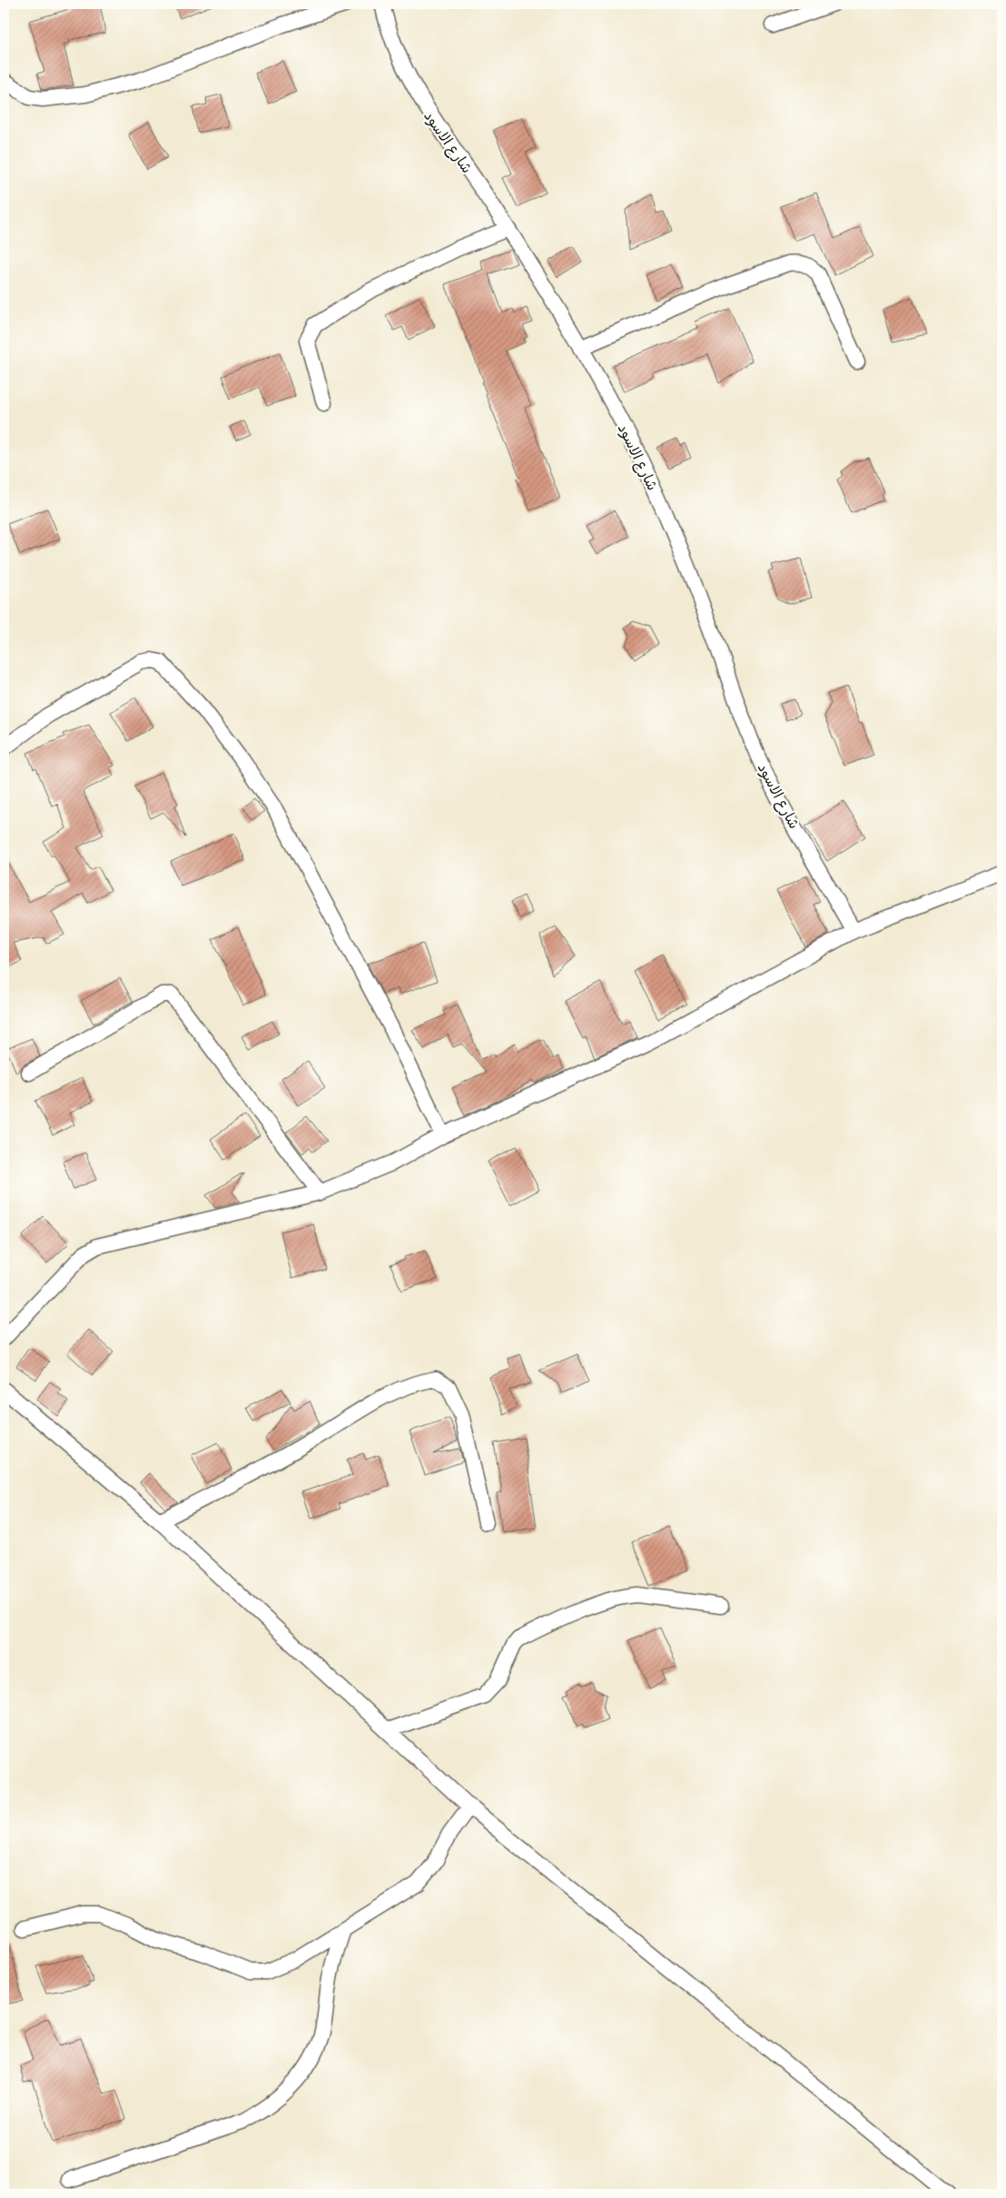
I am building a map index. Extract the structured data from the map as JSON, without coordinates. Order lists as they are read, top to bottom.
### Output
{
  "streets": {
    "street": ["شارع الاسود"]
  }
}
